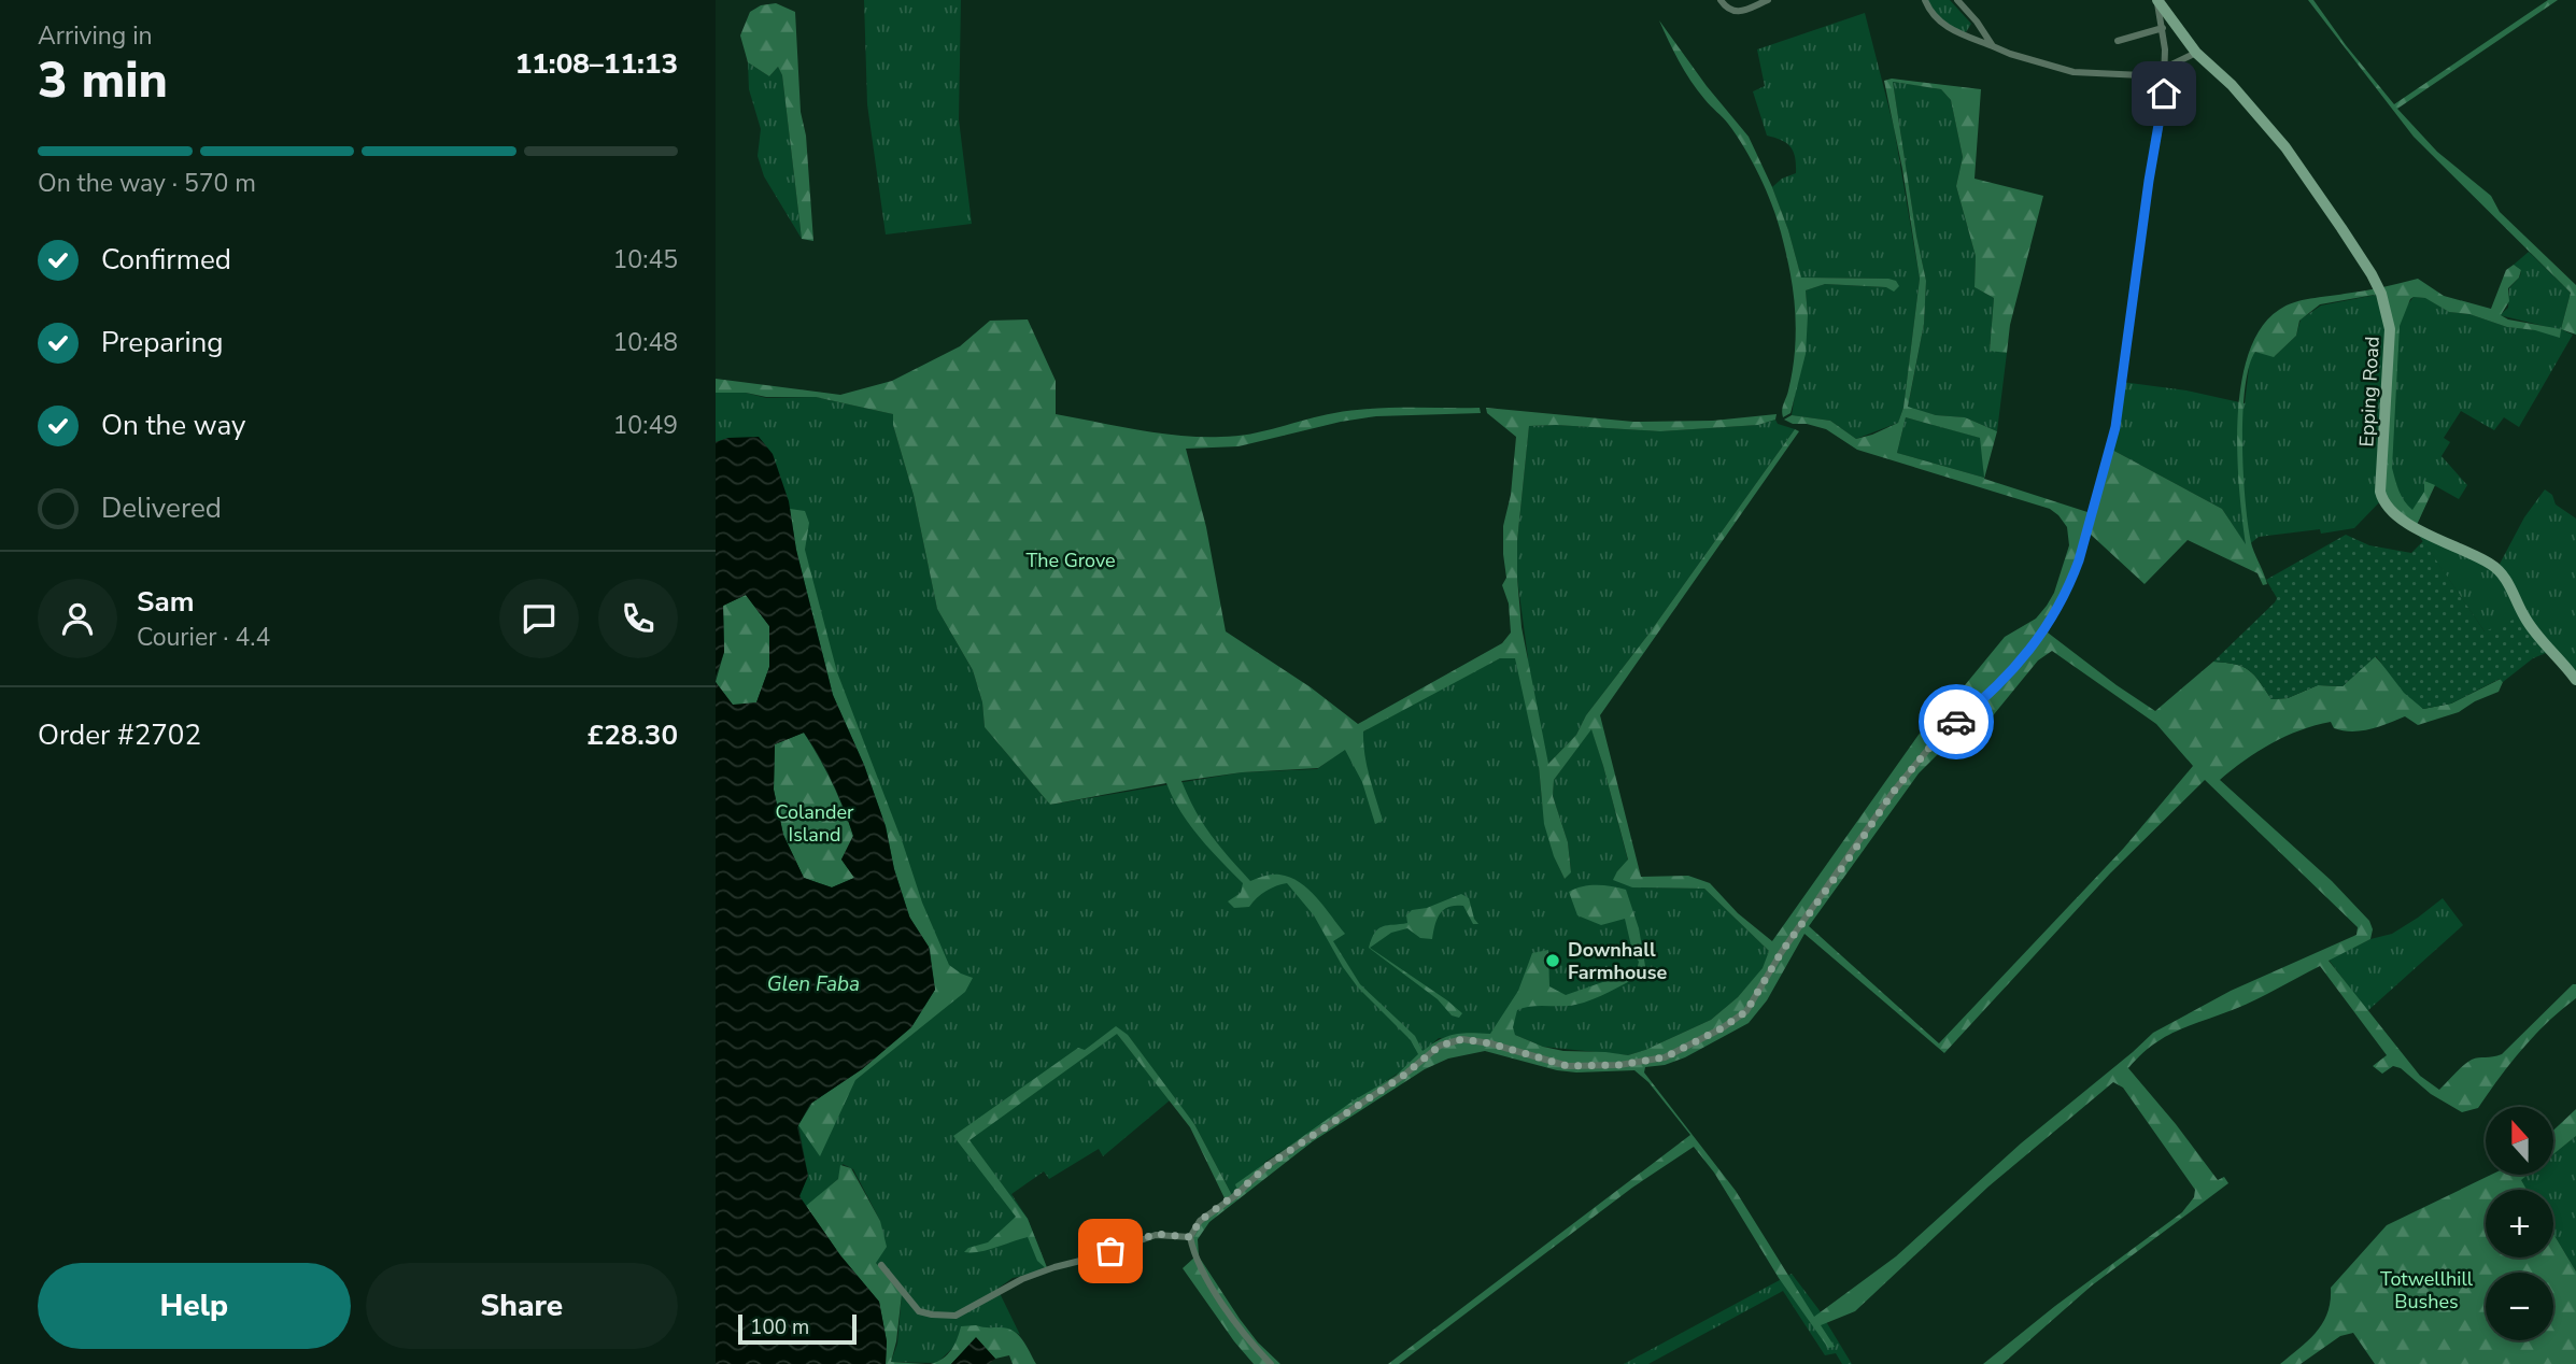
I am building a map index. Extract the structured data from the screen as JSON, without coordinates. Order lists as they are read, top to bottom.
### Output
{
  "streets": {
    "main road": ["Epping Road"]
  },
  "water": ["Glen Faba"],
  "parks": ["The Grove", "Colander Island", "Totwellhill Bushes"],
  "places": ["Downhall Farmhouse"],
  "scale_bar": "100 m",
  "north": "top",
  "page": {
    "heading": ["3 min", "Arriving in", "11:08–11:13"],
    "panel": [
      "Sam",
      "Courier · 4.4",
      "Order #2702",
      "£28.30"
    ],
    "bar": "On the way · 570 m",
    "list": [
      ["Confirmed", "10:45"],
      ["Preparing", "10:48"],
      ["On the way", "10:49"],
      "Delivered"
    ],
    "map_buttons": ["+", "−"],
    "buttons": ["Help", "Share"],
    "scale": "100 m"
  }
}
